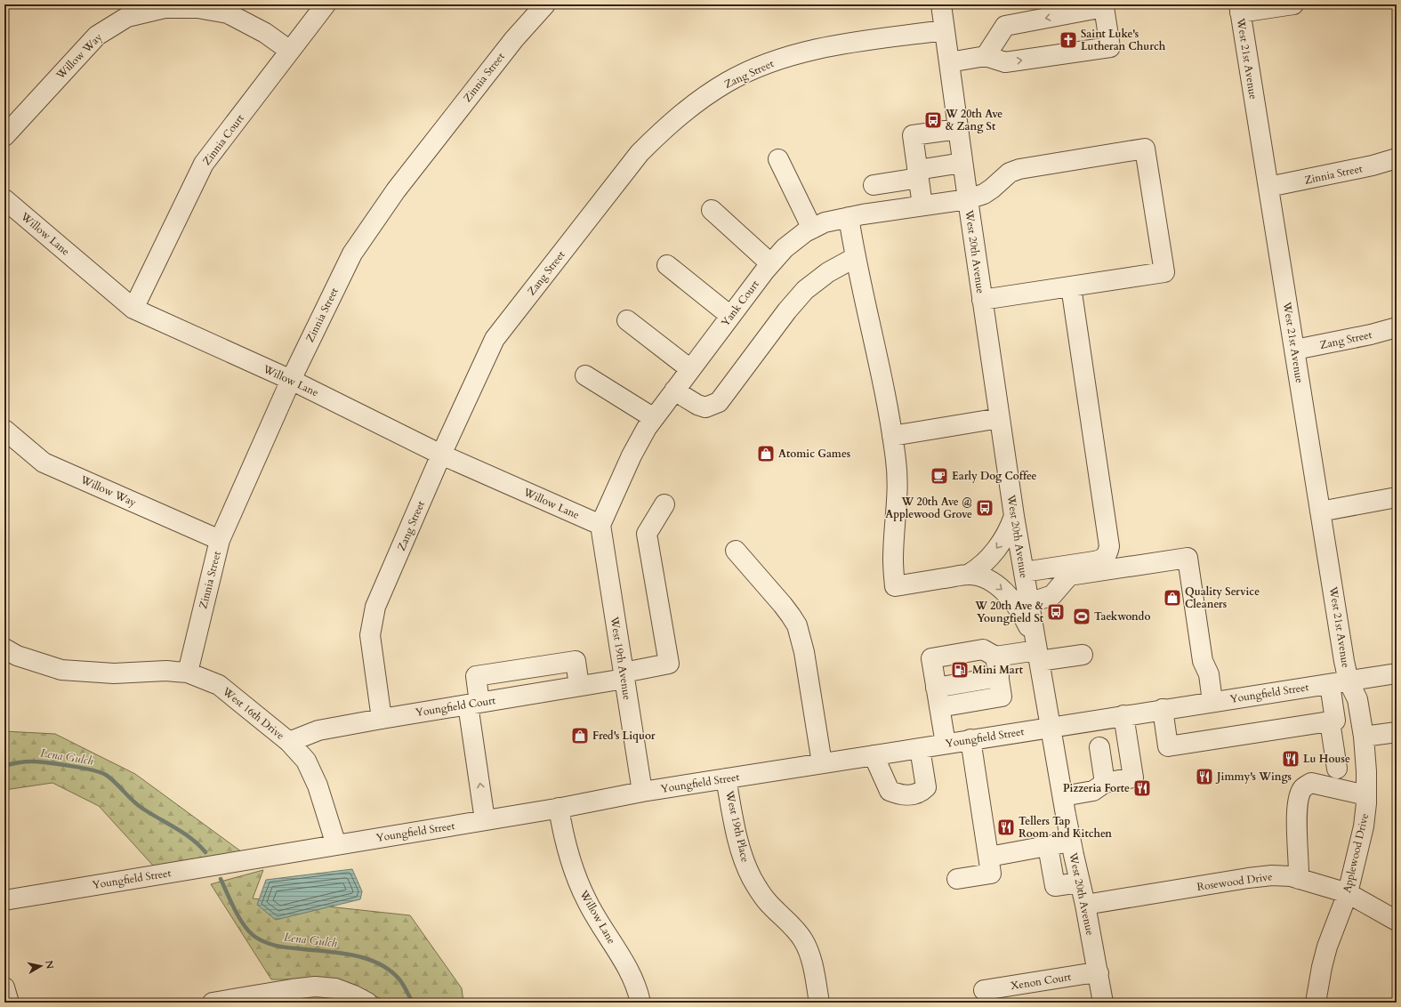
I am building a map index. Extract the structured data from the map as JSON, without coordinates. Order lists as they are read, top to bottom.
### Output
{
  "streets": {
    "street": [
      "Willow Way",
      "West 21st Avenue",
      "Zang Street",
      "Zinnia Street",
      "Zinnia Court",
      "Willow Lane",
      "West 20th Avenue",
      "Yank Court",
      "West 19th Avenue",
      "Youngfield Street",
      "Youngfield Court",
      "West 16th Drive",
      "West 19th Place",
      "Applewood Drive",
      "Rosewood Drive",
      "Xenon Court"
    ]
  },
  "crossings": [
    ["Willow Way", "Zinnia Street"],
    ["Willow Way", "Zinnia Court"],
    ["West 21st Avenue", "Zang Street"],
    ["West 21st Avenue", "Zinnia Street"],
    ["West 21st Avenue", "Youngfield Street"],
    ["West 21st Avenue", "Applewood Drive"],
    ["Zang Street", "Willow Lane"],
    ["Zang Street", "West 20th Avenue"],
    ["Zang Street", "Youngfield Court"],
    ["Zinnia Street", "Willow Lane"],
    ["Zinnia Street", "West 16th Drive"],
    ["Zinnia Court", "Willow Lane"],
    ["Willow Lane", "Yank Court"],
    ["Willow Lane", "West 19th Avenue"],
    ["Willow Lane", "Youngfield Street"],
    ["West 20th Avenue", "Yank Court"],
    ["West 20th Avenue", "Youngfield Street"],
    ["West 20th Avenue", "Rosewood Drive"],
    ["West 20th Avenue", "Xenon Court"],
    ["Yank Court", "West 19th Avenue"],
    ["West 19th Avenue", "Youngfield Street"],
    ["West 19th Avenue", "Youngfield Court"],
    ["Youngfield Street", "West 16th Drive"],
    ["Youngfield Street", "West 19th Place"],
    ["Youngfield Street", "Applewood Drive"],
    ["Youngfield Court", "West 16th Drive"],
    ["Applewood Drive", "Rosewood Drive"]
  ],
  "water": ["Lena Gulch"],
  "places": {
    "church": ["Saint Luke's Lutheran Church"],
    "bus stop": ["W 20th Ave & Zang St", "W 20th Ave @ Applewood Grove", "W 20th Ave & Youngfield St"],
    "shop": ["Atomic Games", "Quality Service Cleaners", "Fred's Liquor"],
    "cafe": ["Early Dog Coffee"],
    "sports": ["Taekwondo"],
    "fuel station": ["Mini Mart"],
    "restaurant": [
      "Lu House",
      "Jimmy's Wings",
      "Pizzeria Forte",
      "Tellers Tap Room and Kitchen"
    ]
  },
  "north": "right"
}
